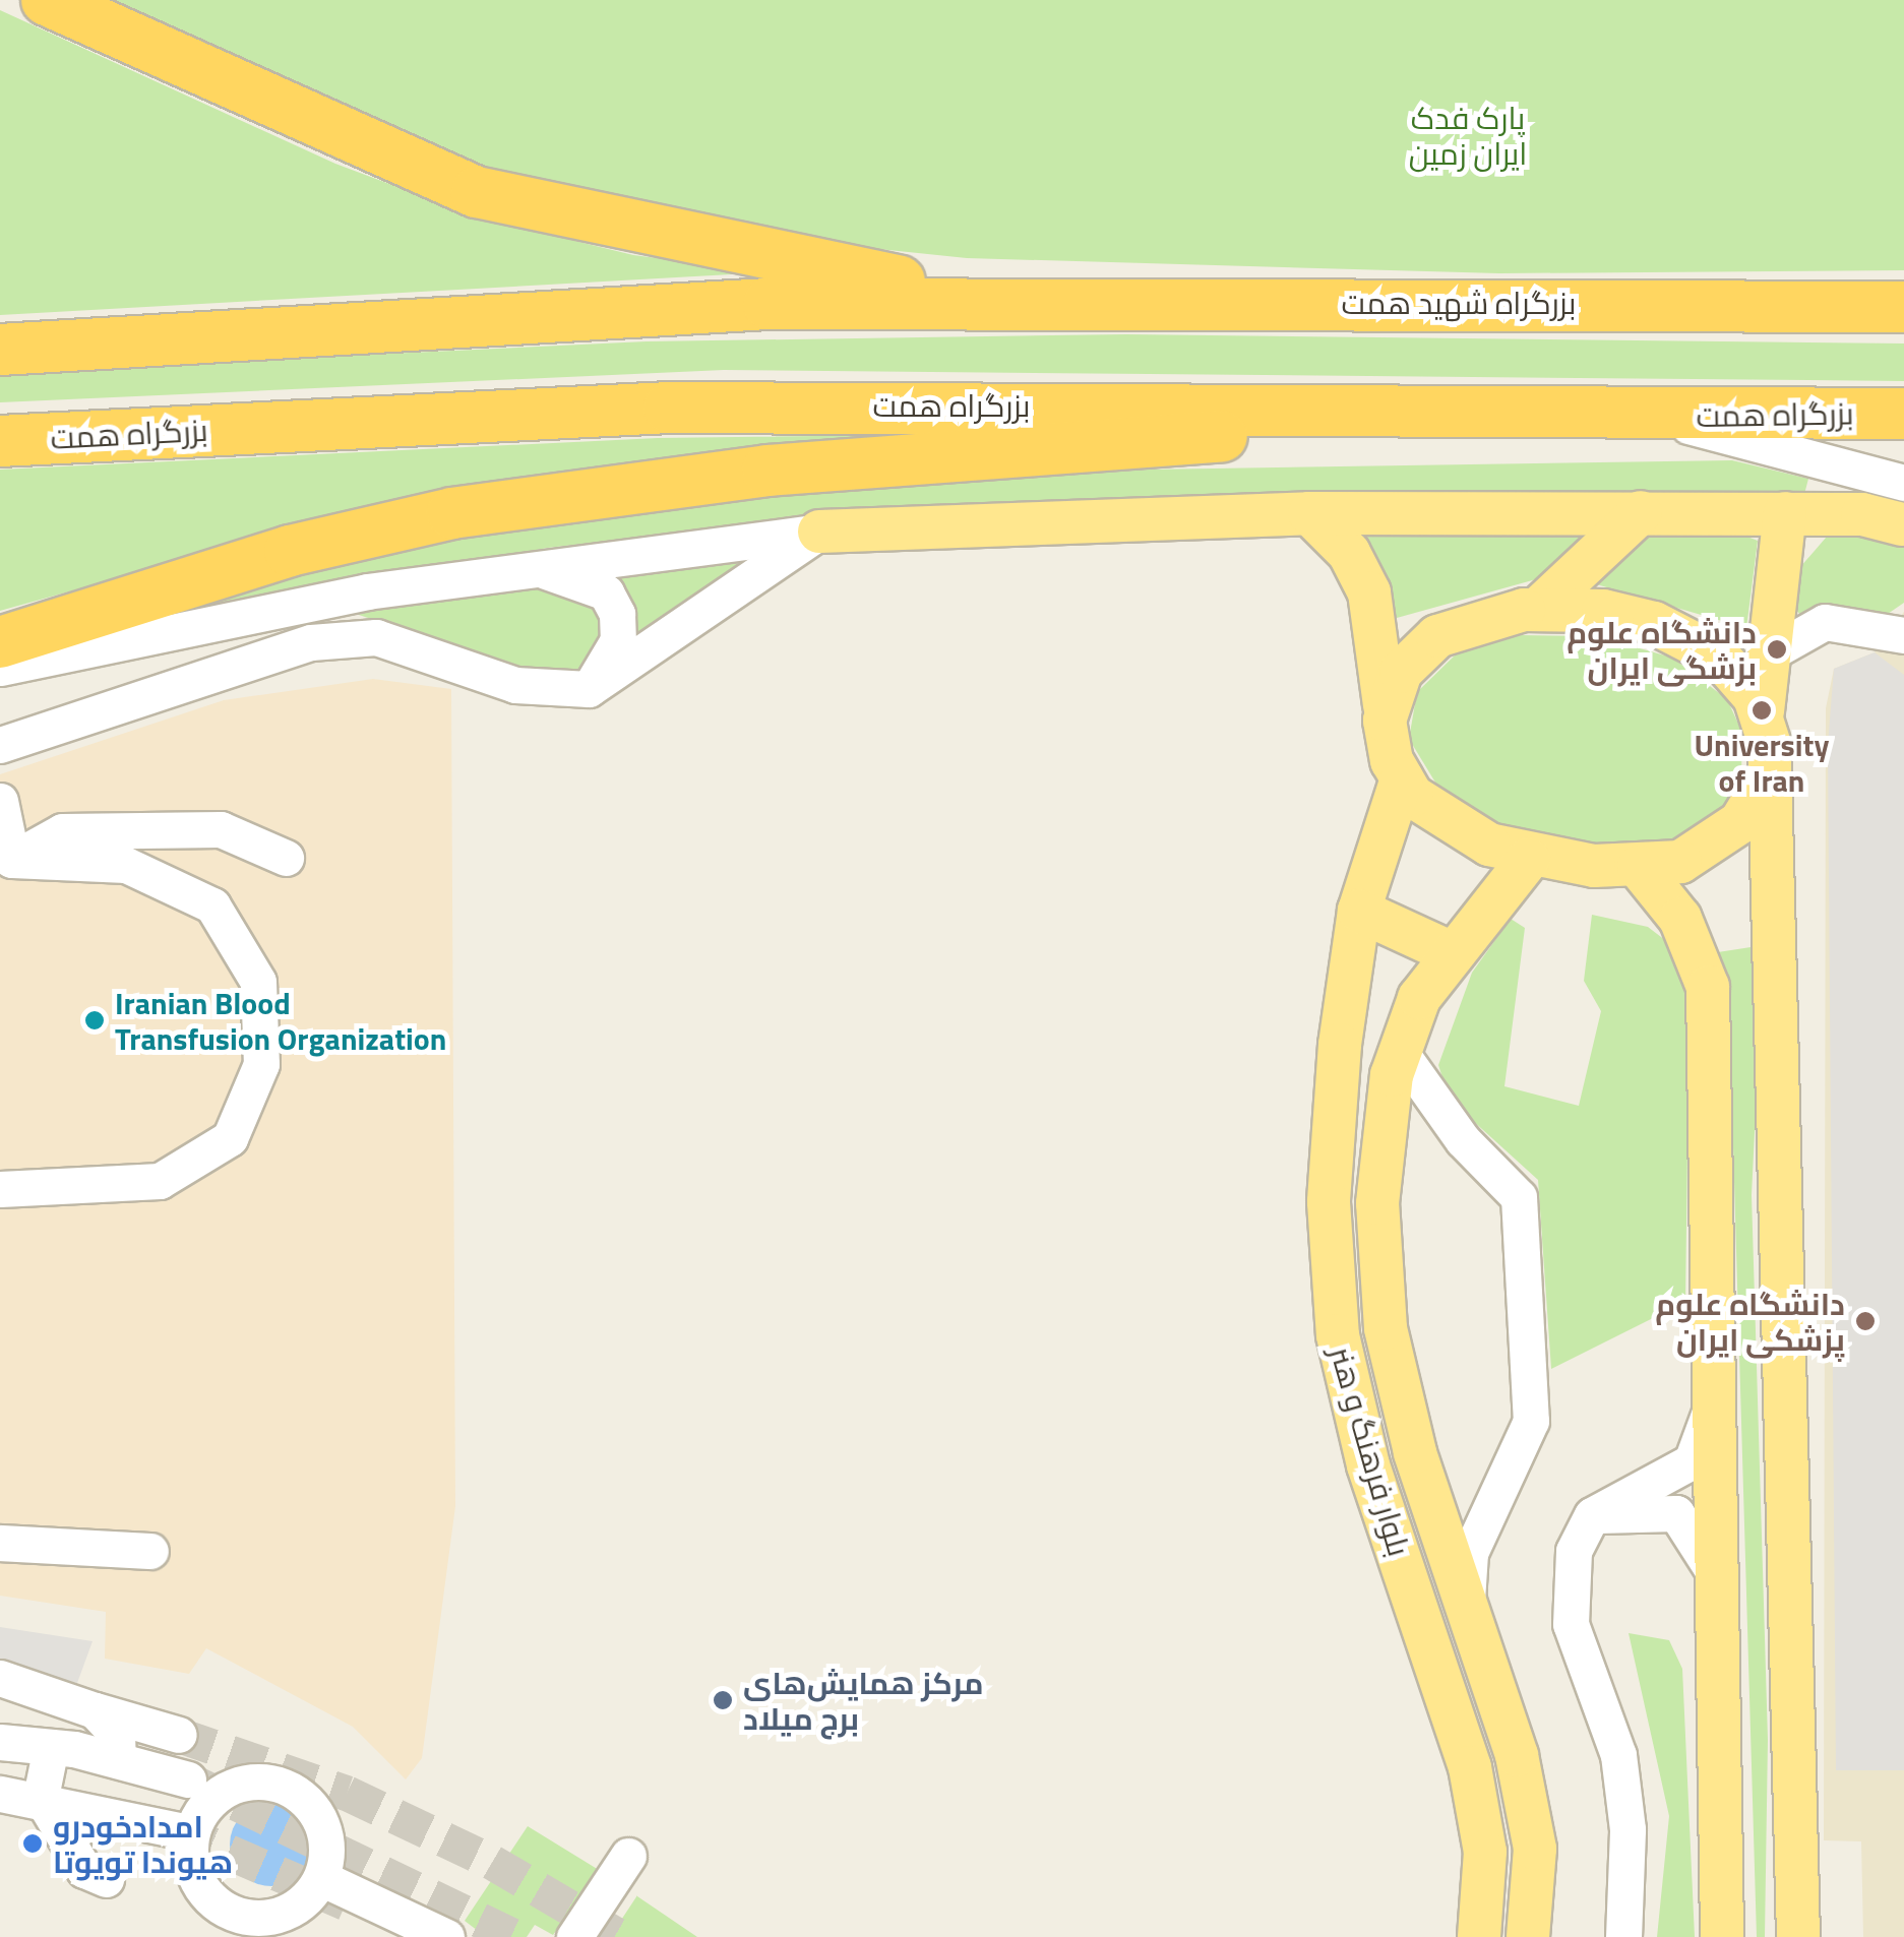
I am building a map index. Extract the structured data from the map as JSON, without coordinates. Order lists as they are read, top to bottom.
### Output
{
  "streets": {
    "highway": ["بزرگراه شهید همت", "بزرگراه همت"],
    "main road": ["بلوار فرهنگ و هنر"]
  },
  "parks": ["پارک فدک ایران زمین"],
  "places": [
    "دانشگاه علوم بزشگى ايران",
    "University of Iran",
    "Iranian Blood Transfusion Organization",
    "دانشگاه علوم پزشکی ایران",
    "مرکز همایش‌های برج میلاد",
    "امدادخودرو هیوندا تویوتا"
  ]
}
